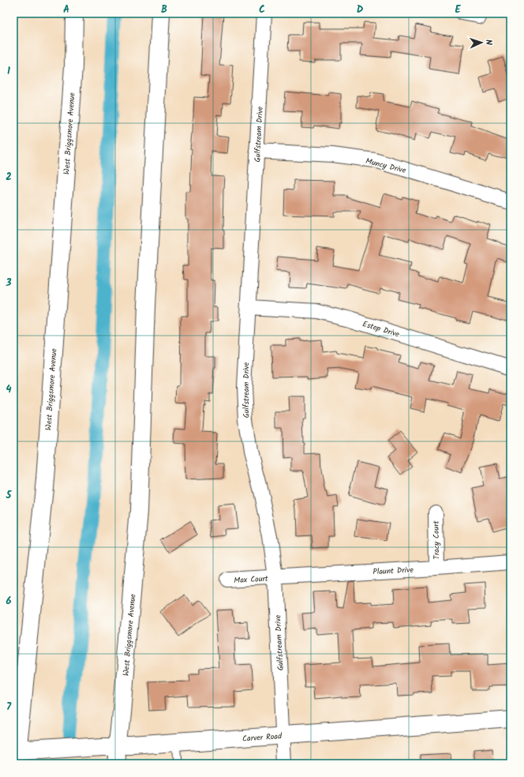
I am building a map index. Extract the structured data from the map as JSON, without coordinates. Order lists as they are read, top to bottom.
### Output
{
  "streets": {
    "main road": ["West Briggsmore Avenue", "Carver Road"],
    "street": [
      "Gulfstream Drive",
      "Muncy Drive",
      "Estep Drive",
      "Tracy Court",
      "Plaunt Drive",
      "Max Court"
    ]
  },
  "crossings": [
    ["West Briggsmore Avenue", "Carver Road"],
    ["Gulfstream Drive", "Muncy Drive"],
    ["Gulfstream Drive", "Estep Drive"],
    ["Gulfstream Drive", "Plaunt Drive"],
    ["Gulfstream Drive", "Max Court"],
    ["Gulfstream Drive", "Carver Road"],
    ["Tracy Court", "Plaunt Drive"],
    ["Plaunt Drive", "Max Court"]
  ],
  "north": "right",
  "grid": {
    "columns": [
      "A",
      "B",
      "C",
      "D",
      "E"
    ],
    "rows": [
      "1",
      "2",
      "3",
      "4",
      "5",
      "6",
      "7"
    ]
  }
}
